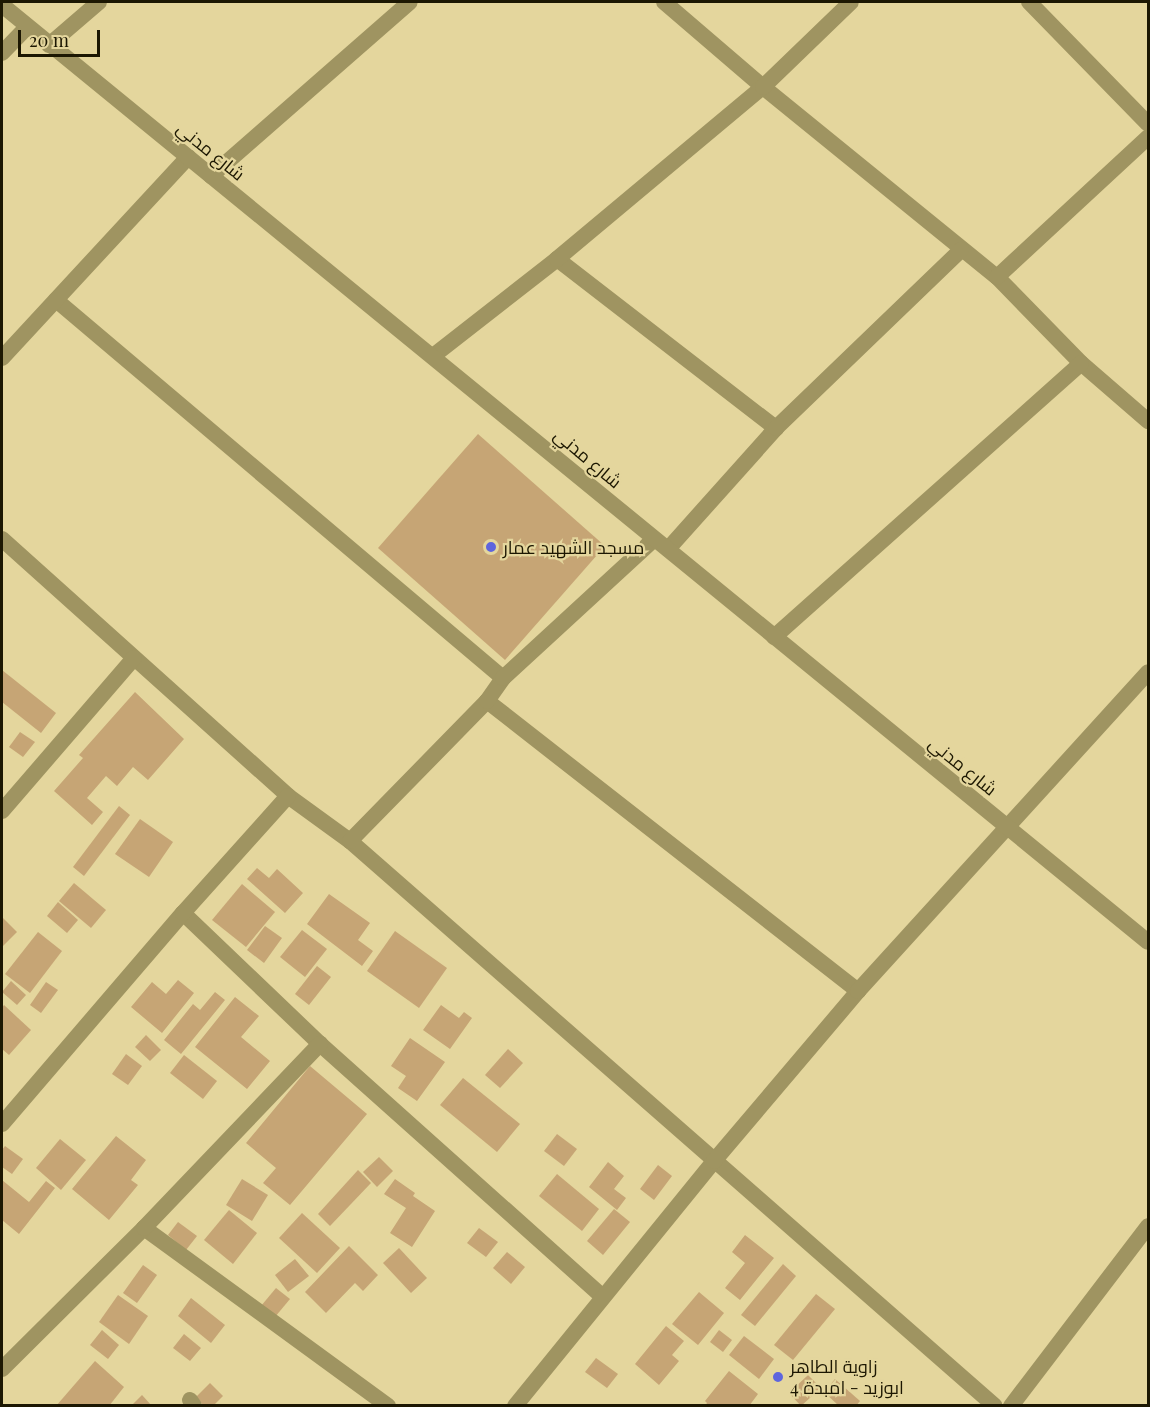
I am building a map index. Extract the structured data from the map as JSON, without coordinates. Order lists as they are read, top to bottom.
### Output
{
  "streets": {
    "street": ["شارع مدني"]
  },
  "places": ["مسجد الشهيد عمار", "زاوية الطاهر ابوزيد - امبدة 4"],
  "scale_bar": "20 m"
}
